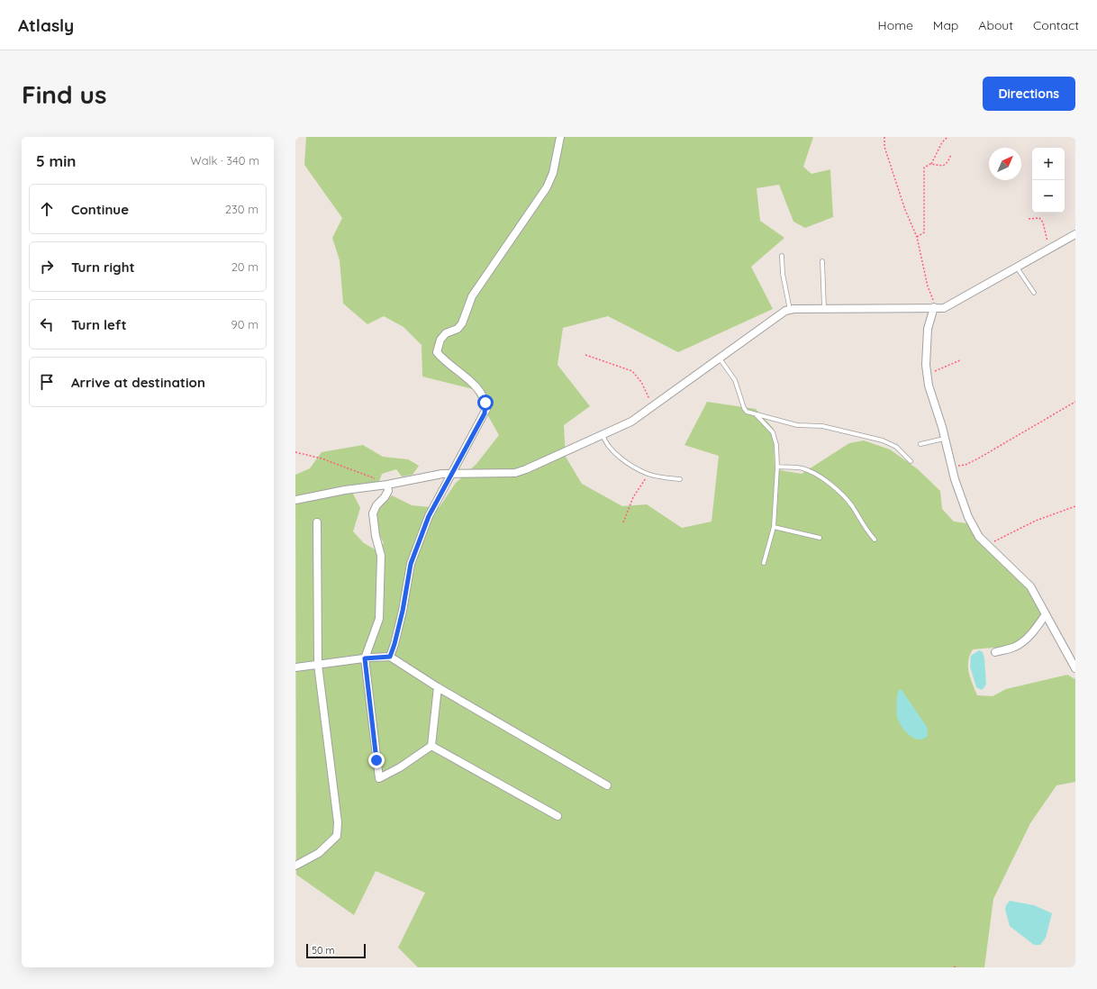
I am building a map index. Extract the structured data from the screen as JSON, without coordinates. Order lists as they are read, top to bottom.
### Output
{
  "scale_bar": "50 m",
  "north": "top right",
  "page": {
    "header": "Atlasly",
    "nav": [
      "Home",
      "Map",
      "About",
      "Contact"
    ],
    "buttons": "Directions",
    "title": "Find us",
    "heading": ["5 min", "Walk · 340 m"],
    "map_buttons": ["+", "−"],
    "list": [
      ["Continue", "230 m"],
      ["Turn right", "20 m"],
      ["Turn left", "90 m"],
      "Arrive at destination"
    ],
    "scale": "50 m"
  }
}
